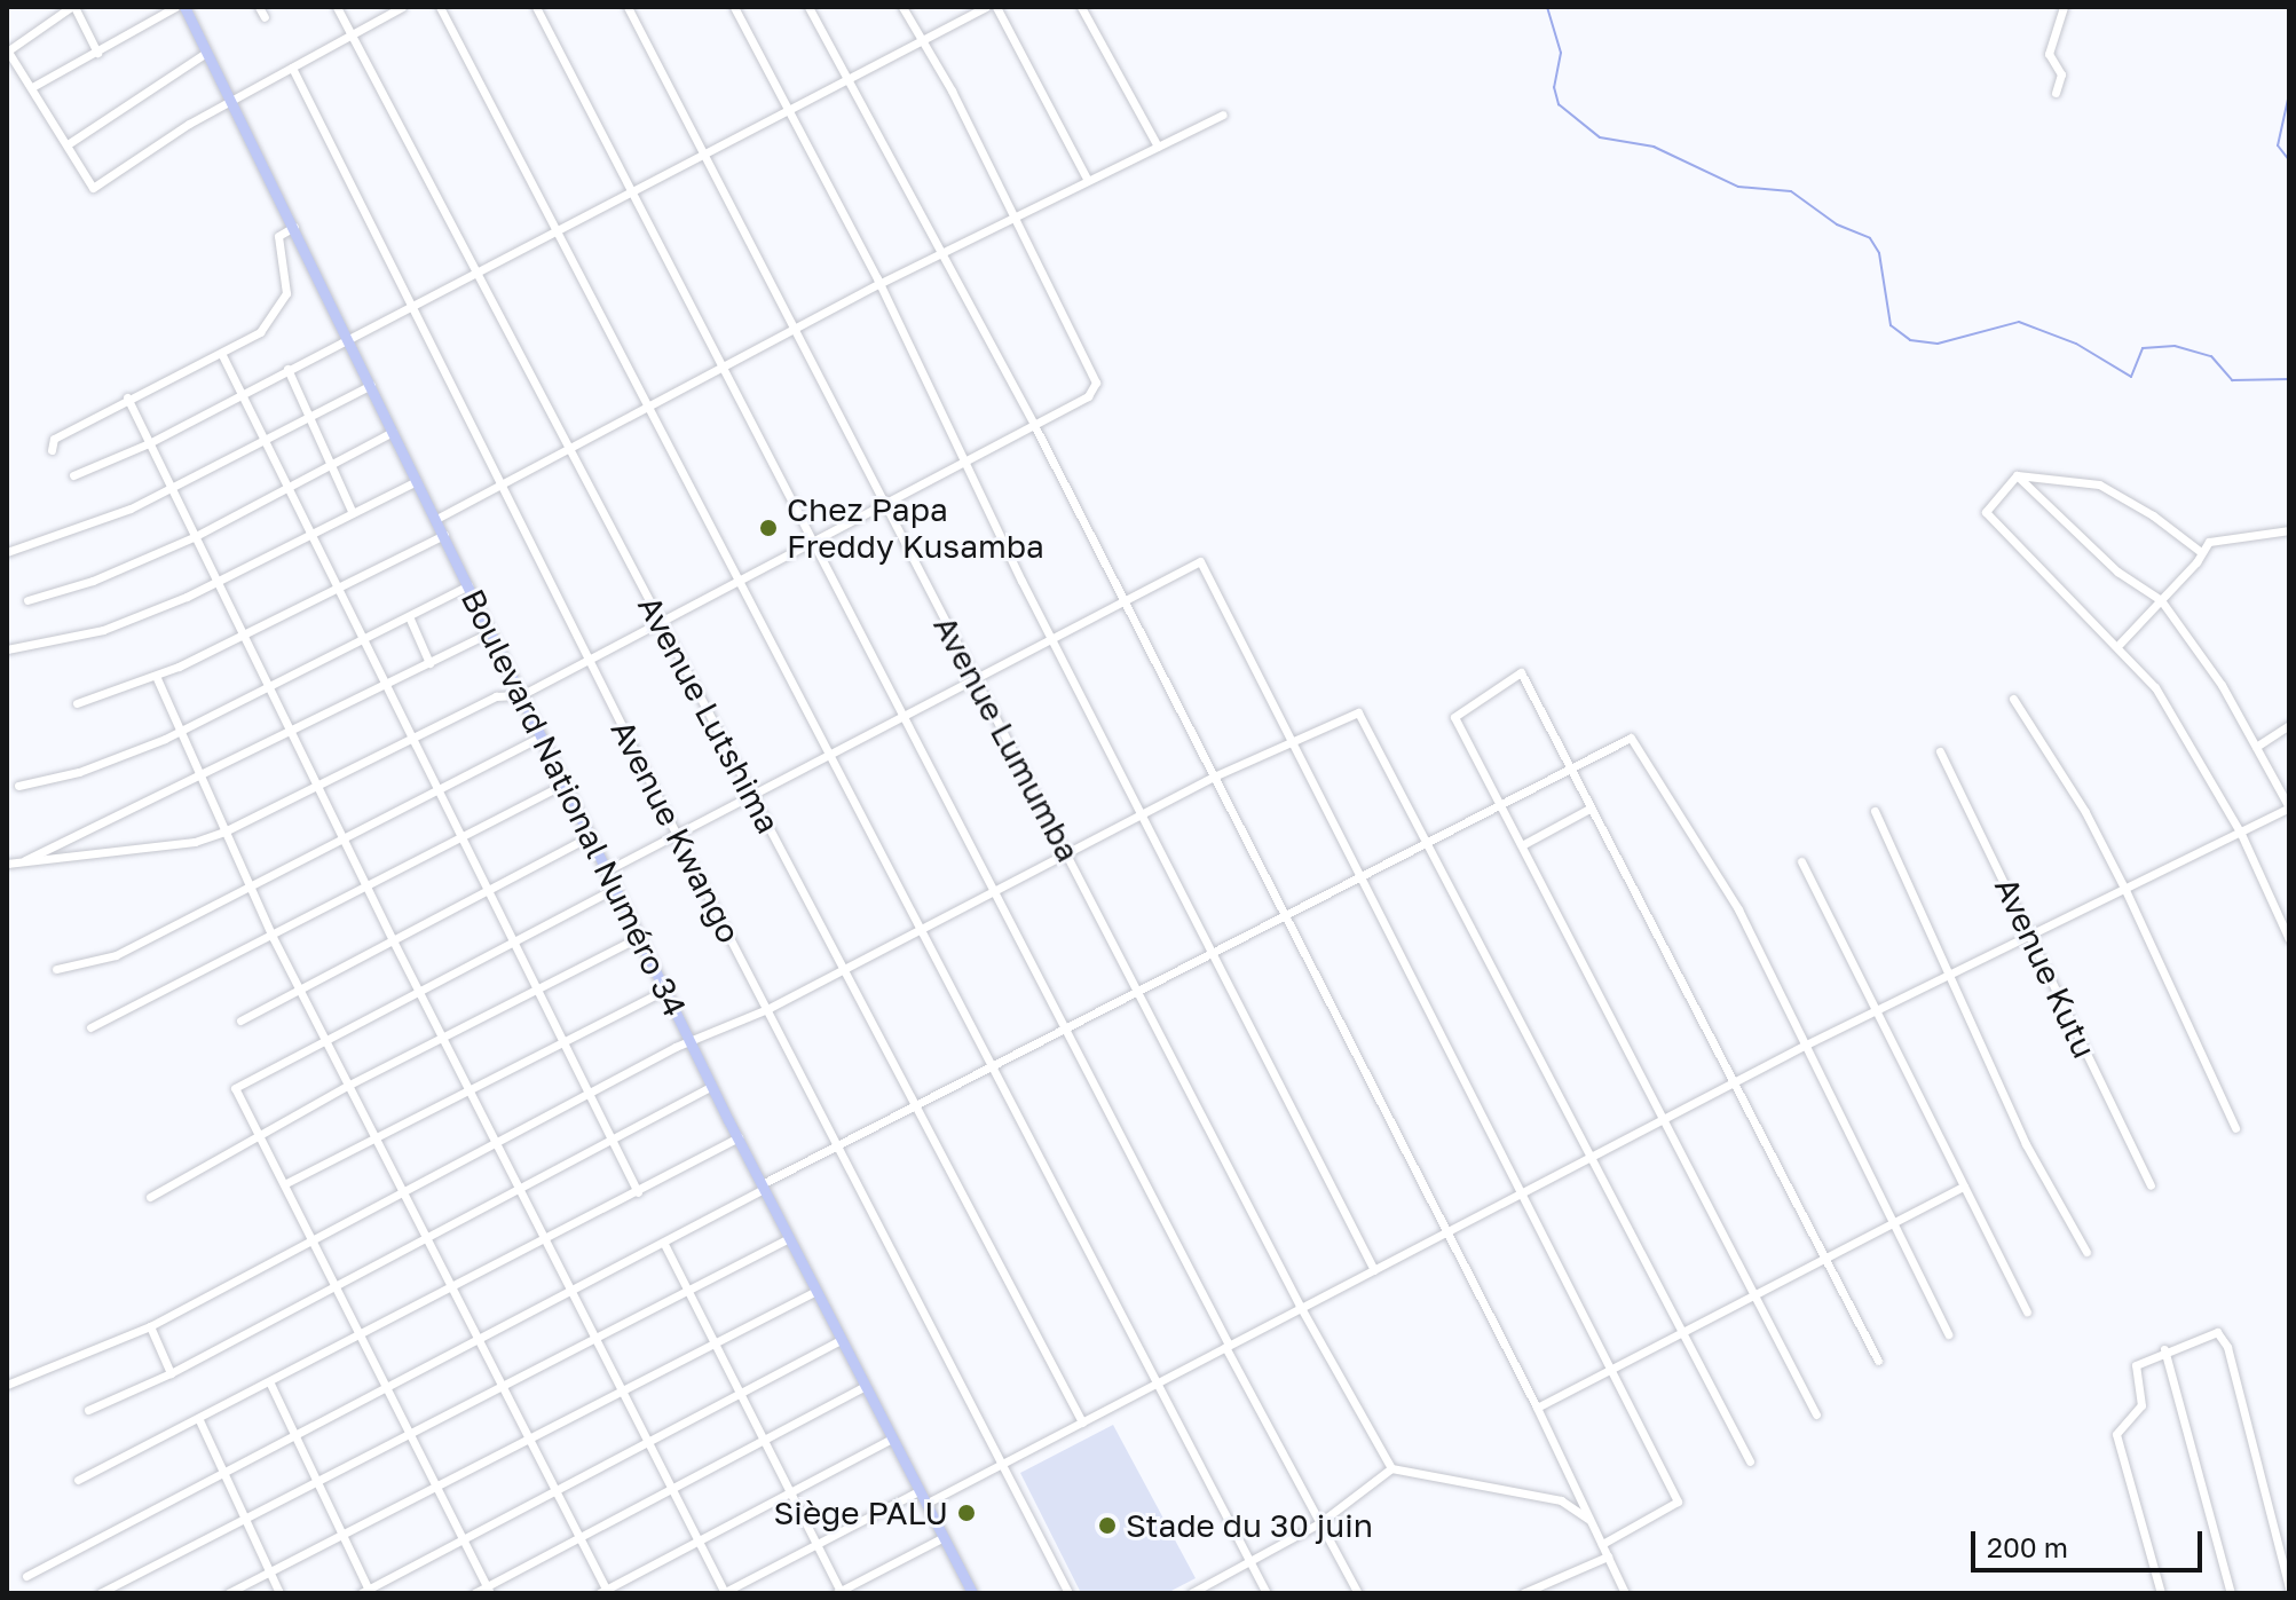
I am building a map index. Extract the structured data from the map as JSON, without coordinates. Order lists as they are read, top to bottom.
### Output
{
  "streets": {
    "main road": ["Boulevard National Numéro 34"],
    "street": [
      "Avenue Lutshima",
      "Avenue Lumumba",
      "Avenue Kwango",
      "Avenue Kutu"
    ]
  },
  "places": ["Chez Papa Freddy Kusamba", "Siège PALU", "Stade du 30 juin"],
  "scale_bar": "200 m"
}
